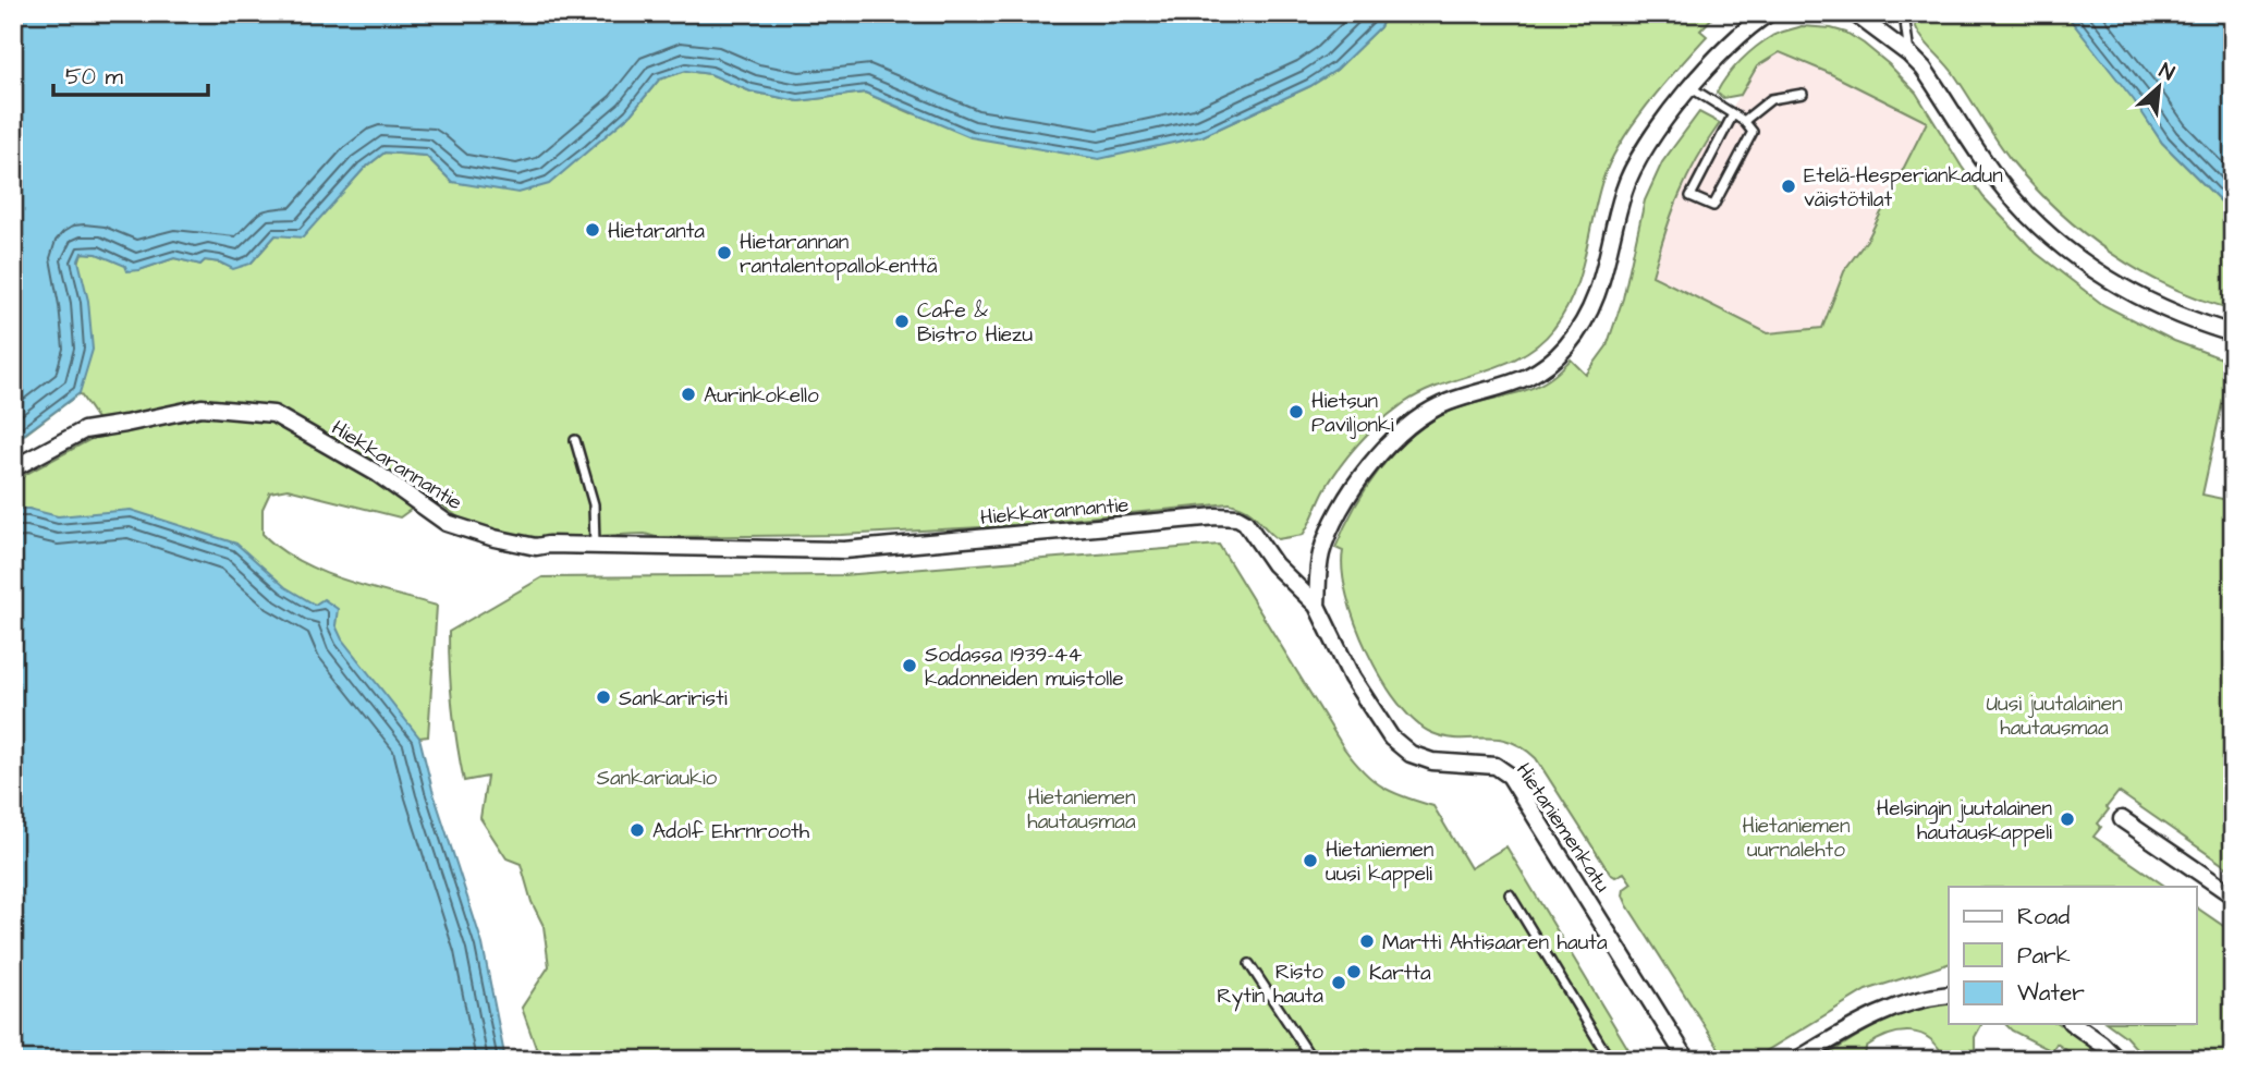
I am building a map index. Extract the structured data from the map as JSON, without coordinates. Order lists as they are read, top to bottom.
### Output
{
  "streets": {
    "street": ["Hiekkarannantie", "Hietaniemenkatu"]
  },
  "crossings": [
    ["Hiekkarannantie", "Hietaniemenkatu"]
  ],
  "parks": [
    "Uusi juutalainen hautausmaa",
    "Sankariaukio",
    "Hietaniemen hautausmaa",
    "Hietaniemen uurnalehto"
  ],
  "places": [
    "Etelä-Hesperiankadun väistötilat",
    "Hietaranta",
    "Hietarannan rantalentopallokenttä",
    "Cafe & Bistro Hiezu",
    "Aurinkokello",
    "Hietsun Paviljonki",
    "Sodassa 1939–44 kadonneiden muistolle",
    "Sankariristi",
    "Helsingin juutalainen hautauskappeli",
    "Adolf Ehrnrooth",
    "Hietaniemen uusi kappeli",
    "Martti Ahtisaaren hauta",
    "Kartta",
    "Risto Rytin hauta"
  ],
  "legend": ["Road", "Park", "Water"],
  "scale_bar": "50 m",
  "north": "top right"
}
